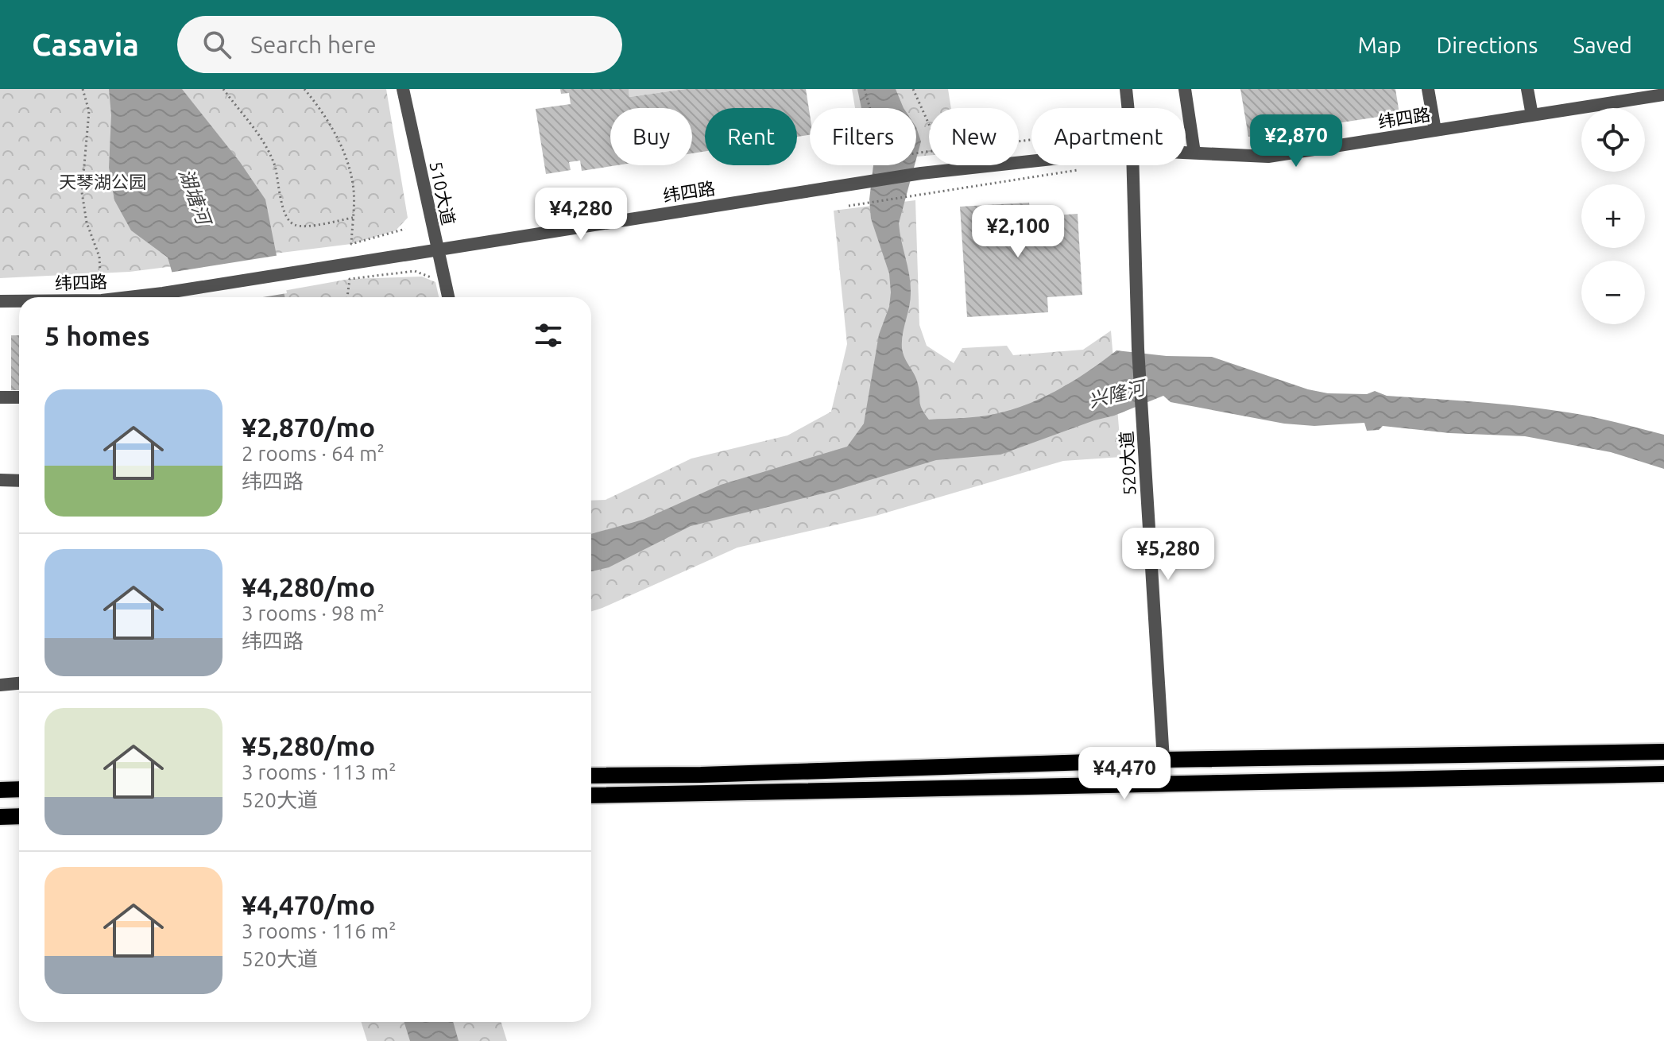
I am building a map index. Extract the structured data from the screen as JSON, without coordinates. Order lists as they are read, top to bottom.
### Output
{
  "streets": {
    "street": ["纬四路", "510大道", "520大道"]
  },
  "crossings": [
    ["纬四路", "510大道"]
  ],
  "water": ["湖塘河", "兴隆河"],
  "parks": ["天琴湖公园"],
  "page": {
    "header": "Casavia",
    "search": "Search here",
    "nav": ["Map", "Directions", "Saved"],
    "map_buttons": ["+", "−"],
    "chip": [
      "Buy",
      "Rent",
      "Filters",
      "New",
      "Apartment"
    ],
    "price": [
      "¥2,870",
      "¥4,280",
      "¥2,100",
      "¥5,280",
      "¥4,470"
    ],
    "heading": "5 homes",
    "list": [
      {
        "name": "¥2,870/mo",
        "note": "2 rooms · 64 m² · 纬四路"
      },
      {
        "name": "¥4,280/mo",
        "note": "3 rooms · 98 m² · 纬四路"
      },
      {
        "name": "¥5,280/mo",
        "note": "3 rooms · 113 m² · 520大道"
      },
      {
        "name": "¥4,470/mo",
        "note": "3 rooms · 116 m² · 520大道"
      }
    ]
  }
}
